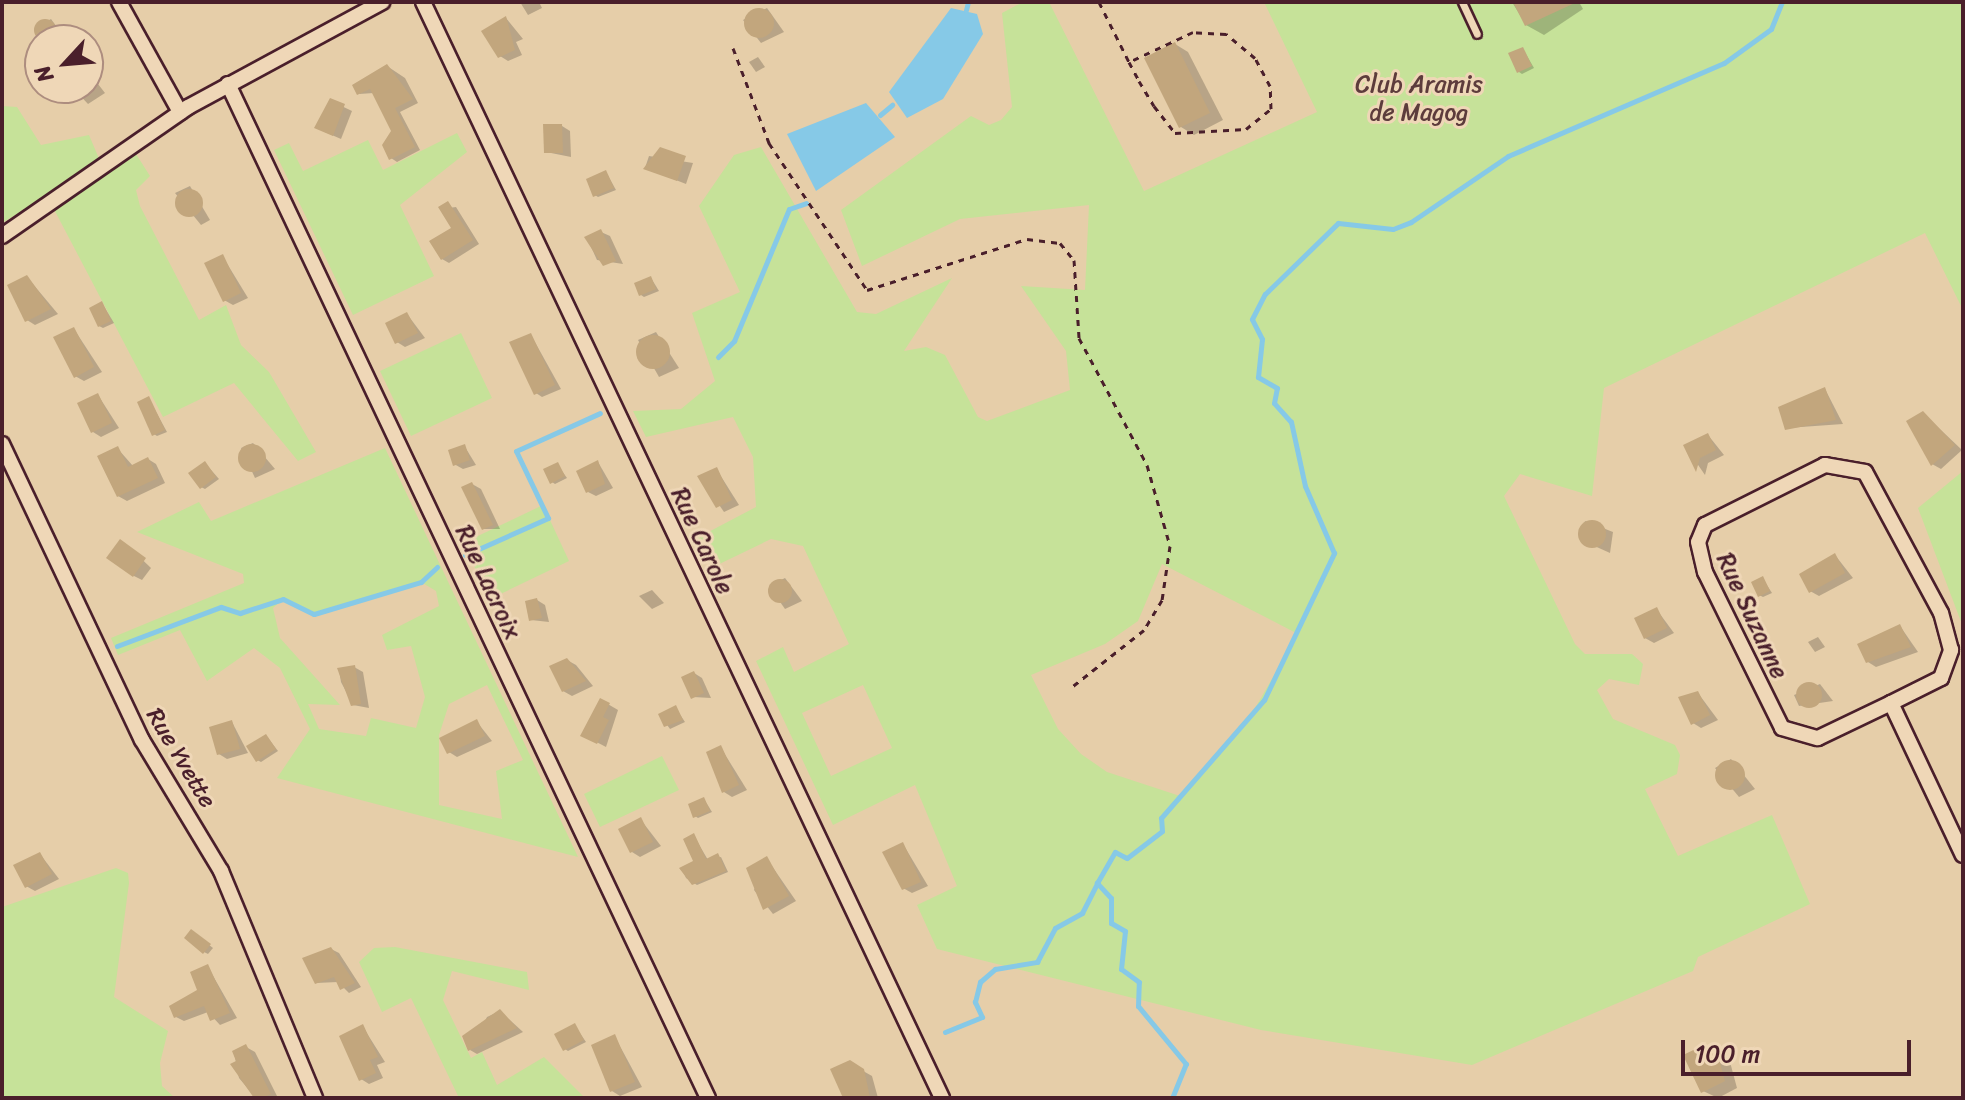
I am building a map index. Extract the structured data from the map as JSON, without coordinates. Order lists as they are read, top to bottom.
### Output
{
  "streets": {
    "street": [
      "Rue Carole",
      "Rue Lacroix",
      "Rue Suzanne",
      "Rue Yvette"
    ]
  },
  "parks": ["Club Aramis de Magog"],
  "scale_bar": "100 m",
  "north": "bottom left"
}
